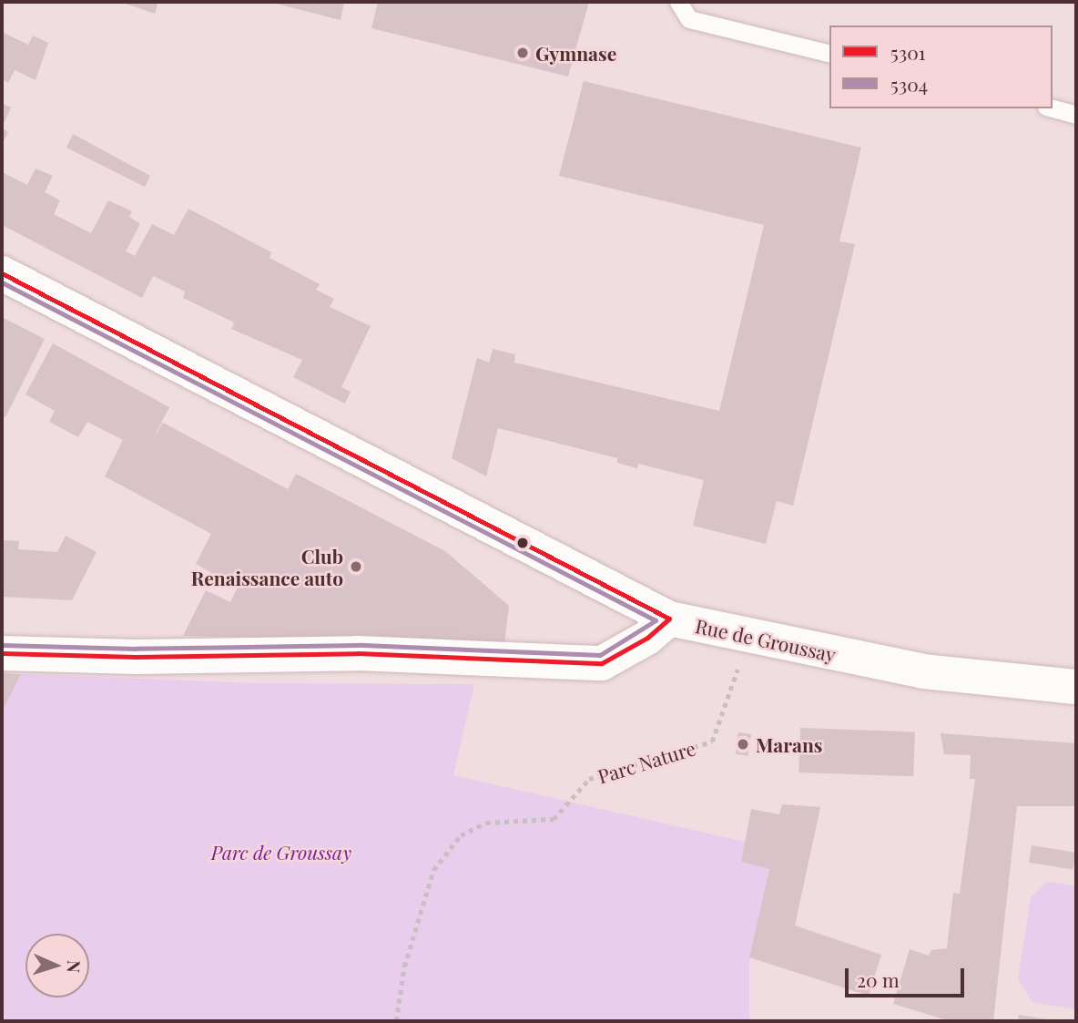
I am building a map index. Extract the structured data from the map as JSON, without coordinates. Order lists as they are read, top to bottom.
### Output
{
  "streets": {
    "main road": ["Rue de Groussay"],
    "path": ["Parc Nature"]
  },
  "crossings": [
    ["Rue de Groussay", "Parc Nature"]
  ],
  "parks": ["Parc de Groussay"],
  "places": ["Gymnase", "Club Renaissance auto", "Marans"],
  "lines": ["transit line 5301", "transit line 5304"],
  "legend": ["5301", "5304"],
  "scale_bar": "20 m",
  "north": "right"
}
